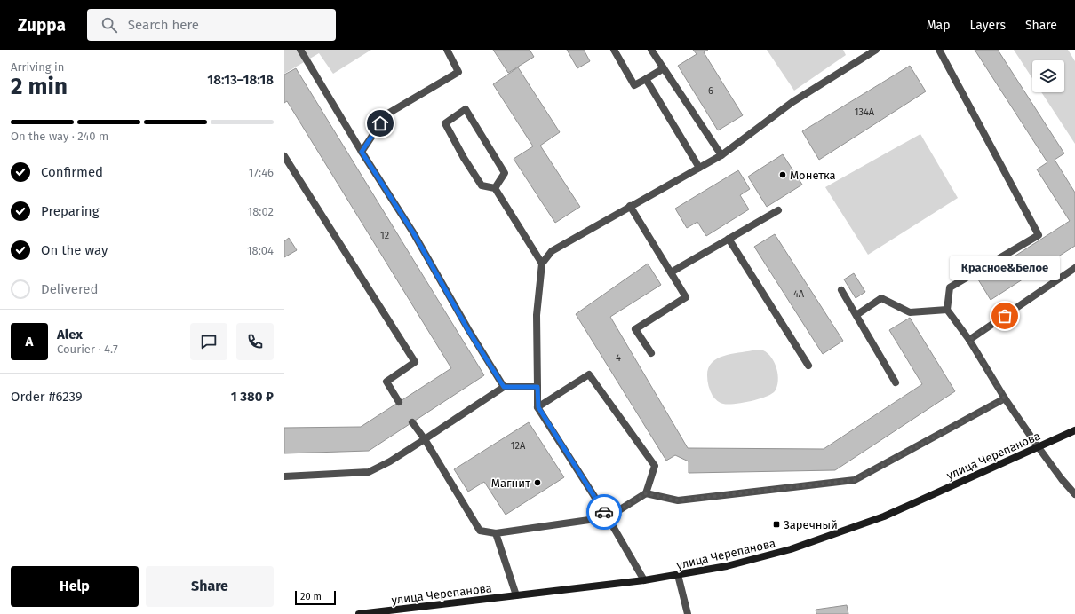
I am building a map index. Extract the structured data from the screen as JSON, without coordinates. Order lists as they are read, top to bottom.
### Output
{
  "streets": {
    "main road": ["улица Черепанова"]
  },
  "places": {
    "other": ["Монетка", "Красное&Белое", "Магнит"],
    "transit": ["Заречный"]
  },
  "house_numbers": [
    "6",
    "134А",
    "12",
    "4А",
    "4",
    "12А"
  ],
  "scale_bar": "20 m",
  "page": {
    "header": "Zuppa",
    "search": "Search here",
    "nav": ["Map", "Layers", "Share"],
    "heading": ["2 min", "Arriving in", "18:13–18:18"],
    "panel": [
      "Alex",
      "Courier · 4.7",
      "Order #6239",
      "1 380 ₽"
    ],
    "bar": "On the way · 240 m",
    "list": [
      ["Confirmed", "17:46"],
      ["Preparing", "18:02"],
      ["On the way", "18:04"],
      "Delivered"
    ],
    "bubble": "Красное&Белое",
    "round": "A",
    "buttons": ["Help", "Share"],
    "scale": "20 m"
  }
}
